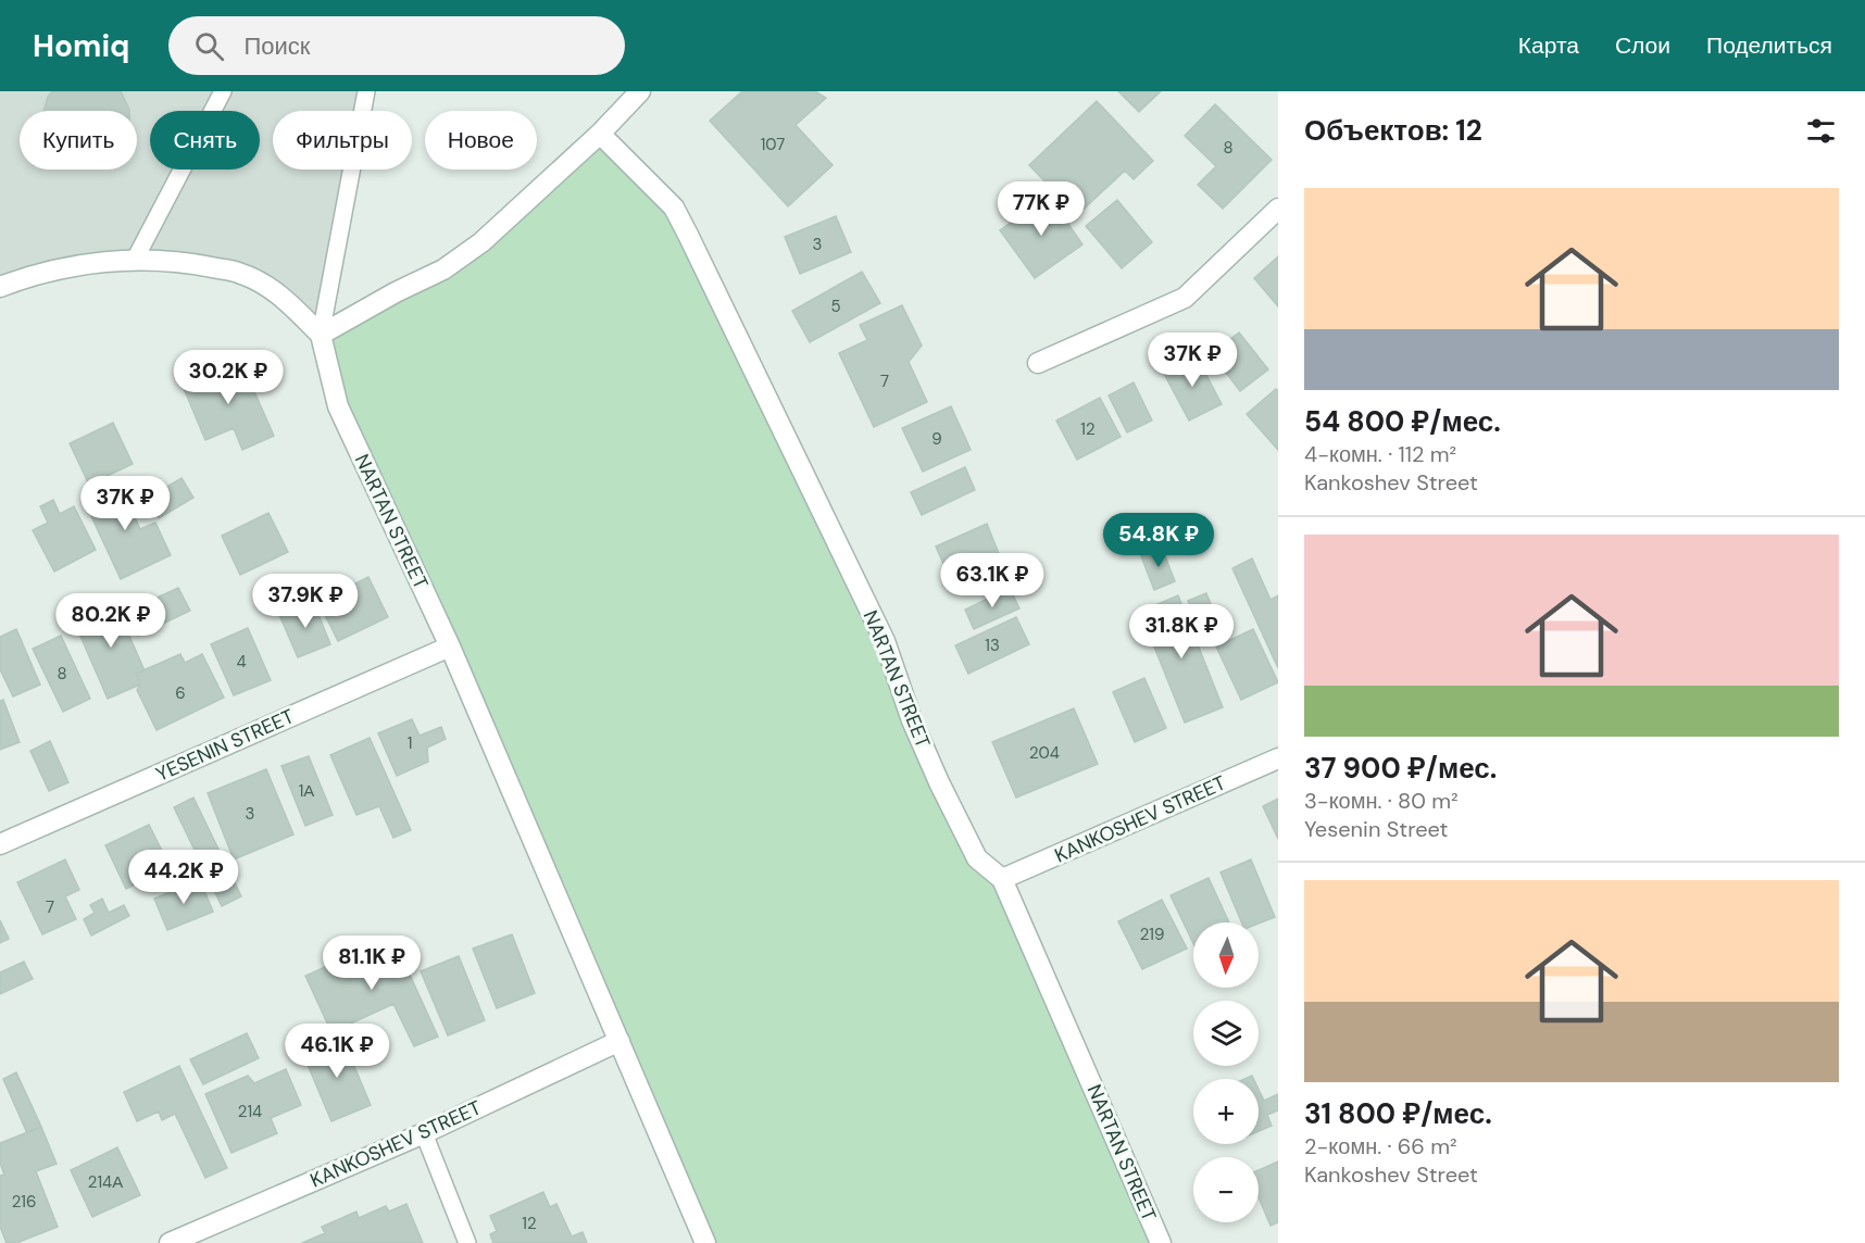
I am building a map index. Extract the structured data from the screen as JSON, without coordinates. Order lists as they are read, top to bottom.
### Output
{
  "streets": {
    "street": ["NARTAN STREET", "YESENIN STREET", "KANKOSHEV STREET"]
  },
  "crossings": [
    ["NARTAN STREET", "YESENIN STREET"],
    ["NARTAN STREET", "KANKOSHEV STREET"]
  ],
  "house_numbers": [
    "107",
    "8",
    "3",
    "5",
    "7",
    "12",
    "9",
    "13",
    "4",
    "8",
    "6",
    "1",
    "204",
    "1А",
    "3",
    "7",
    "219",
    "214",
    "214А",
    "216",
    "12"
  ],
  "north": "bottom",
  "page": {
    "header": "Homiq",
    "search": "Поиск",
    "nav": ["Карта", "Слои", "Поделиться"],
    "heading": "Объектов: 12",
    "chip": [
      "Купить",
      "Снять",
      "Фильтры",
      "Новое"
    ],
    "list": [
      {
        "name": "54 800 ₽/мес.",
        "note": "4-комн. · 112 m² · Kankoshev Street"
      },
      {
        "name": "37 900 ₽/мес.",
        "note": "3-комн. · 80 m² · Yesenin Street"
      },
      {
        "name": "31 800 ₽/мес.",
        "note": "2-комн. · 66 m² · Kankoshev Street"
      }
    ],
    "price": [
      "77K ₽",
      "37K ₽",
      "30.2K ₽",
      "37K ₽",
      "54.8K ₽",
      "63.1K ₽",
      "37.9K ₽",
      "80.2K ₽",
      "31.8K ₽",
      "44.2K ₽",
      "81.1K ₽",
      "46.1K ₽"
    ],
    "map_buttons": ["+", "−"]
  }
}
